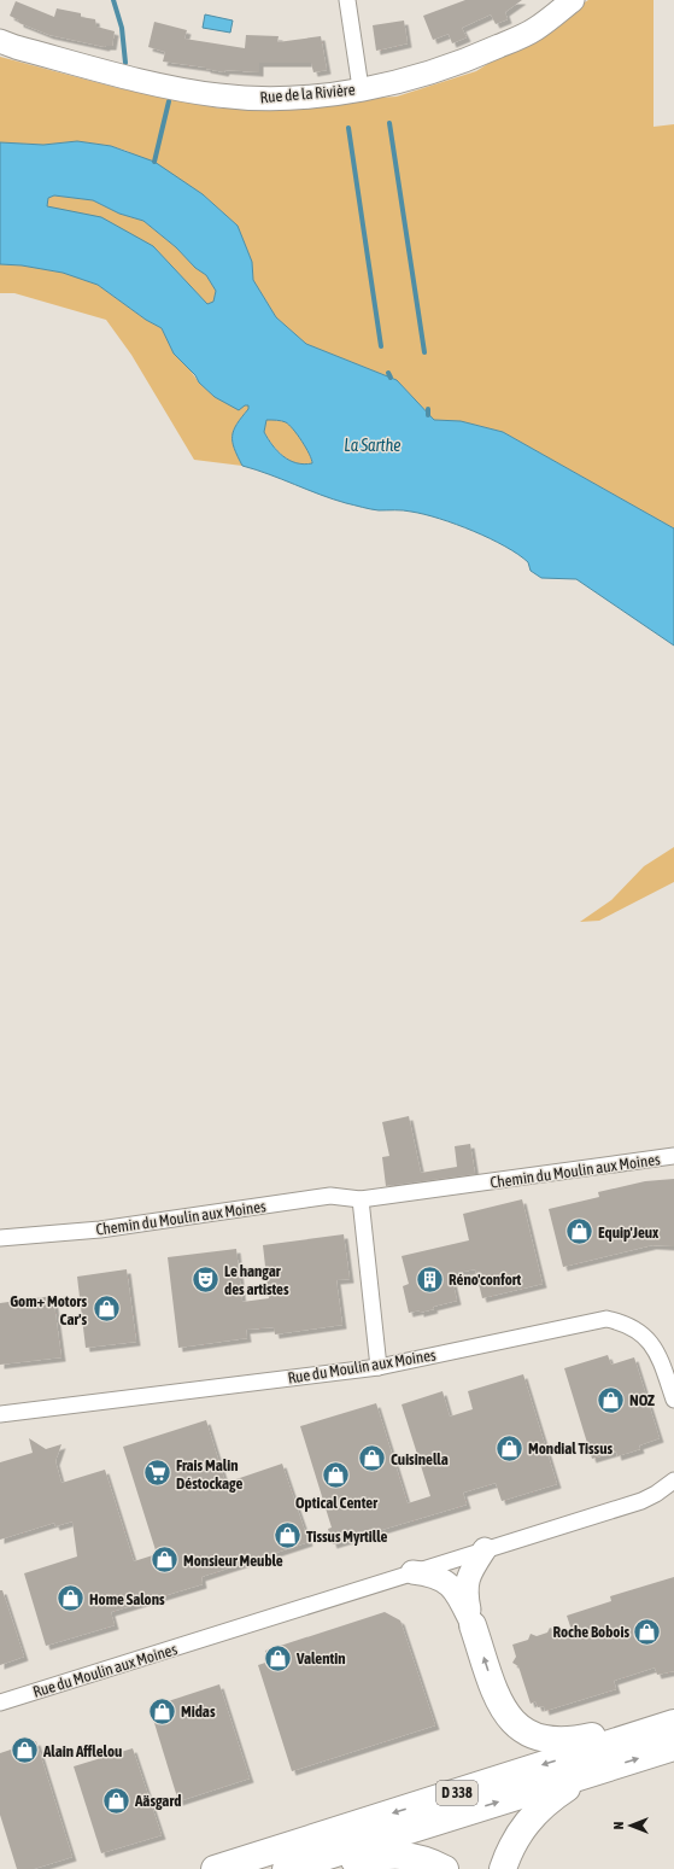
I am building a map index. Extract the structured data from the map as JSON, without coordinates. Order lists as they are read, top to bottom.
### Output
{
  "streets": {
    "highway": ["D 338"],
    "street": ["Rue de la Rivière", "Chemin du Moulin aux Moines", "Rue du Moulin aux Moines"]
  },
  "water": ["La Sarthe"],
  "places": {
    "shop": [
      "Equip'Jeux",
      "Gom+ Motors Car's",
      "NOZ",
      "Mondial Tissus",
      "Cuisinella",
      "Optical Center",
      "Tissus Myrtille",
      "Monsieur Meuble",
      "Home Salons",
      "Roche Bobois",
      "Valentin",
      "Midas",
      "Alain Afflelou",
      "Aäsgard"
    ],
    "theatre": ["Le hangar des artistes"],
    "building": ["Réno'confort"],
    "supermarket": ["Frais Malin Déstockage"]
  },
  "north": "left"
}
